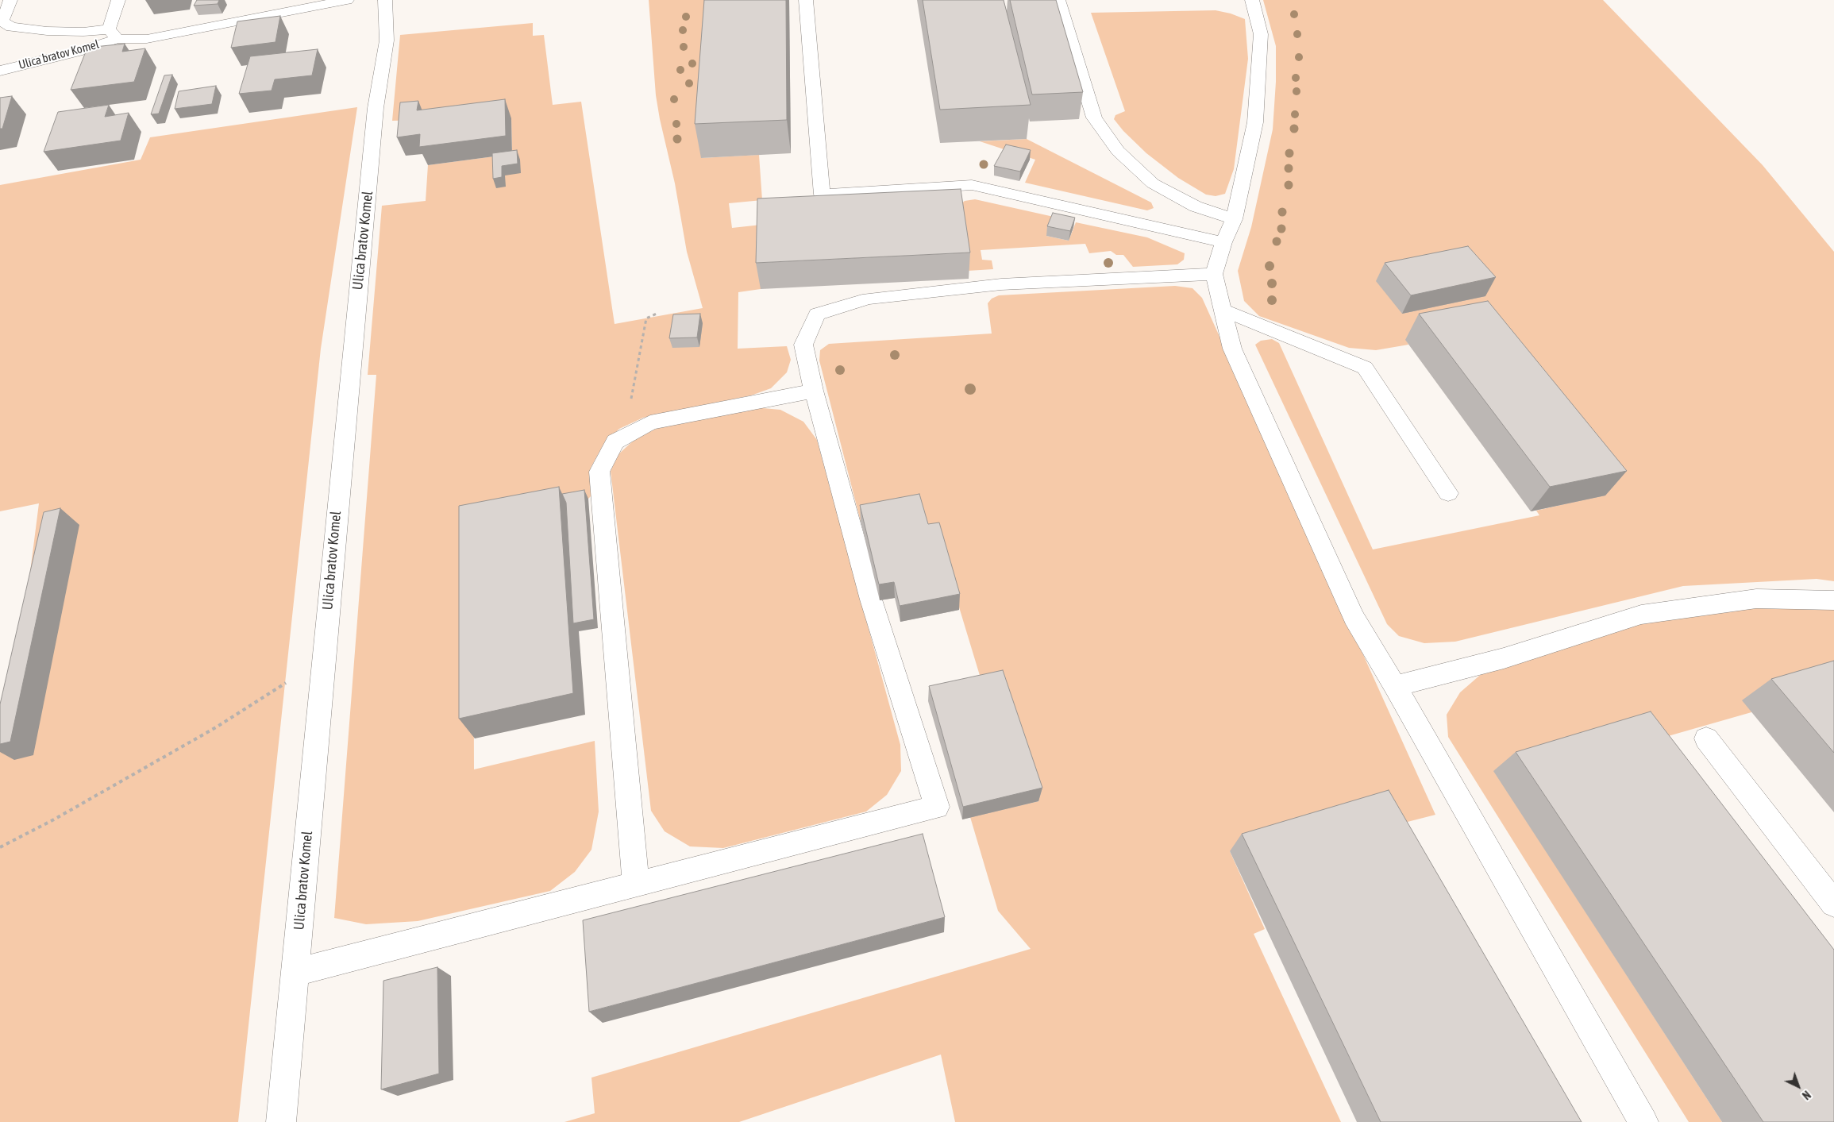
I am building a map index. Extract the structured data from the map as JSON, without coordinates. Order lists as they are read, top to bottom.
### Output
{
  "streets": {
    "street": ["Ulica bratov Komel"]
  },
  "north": "bottom right"
}
